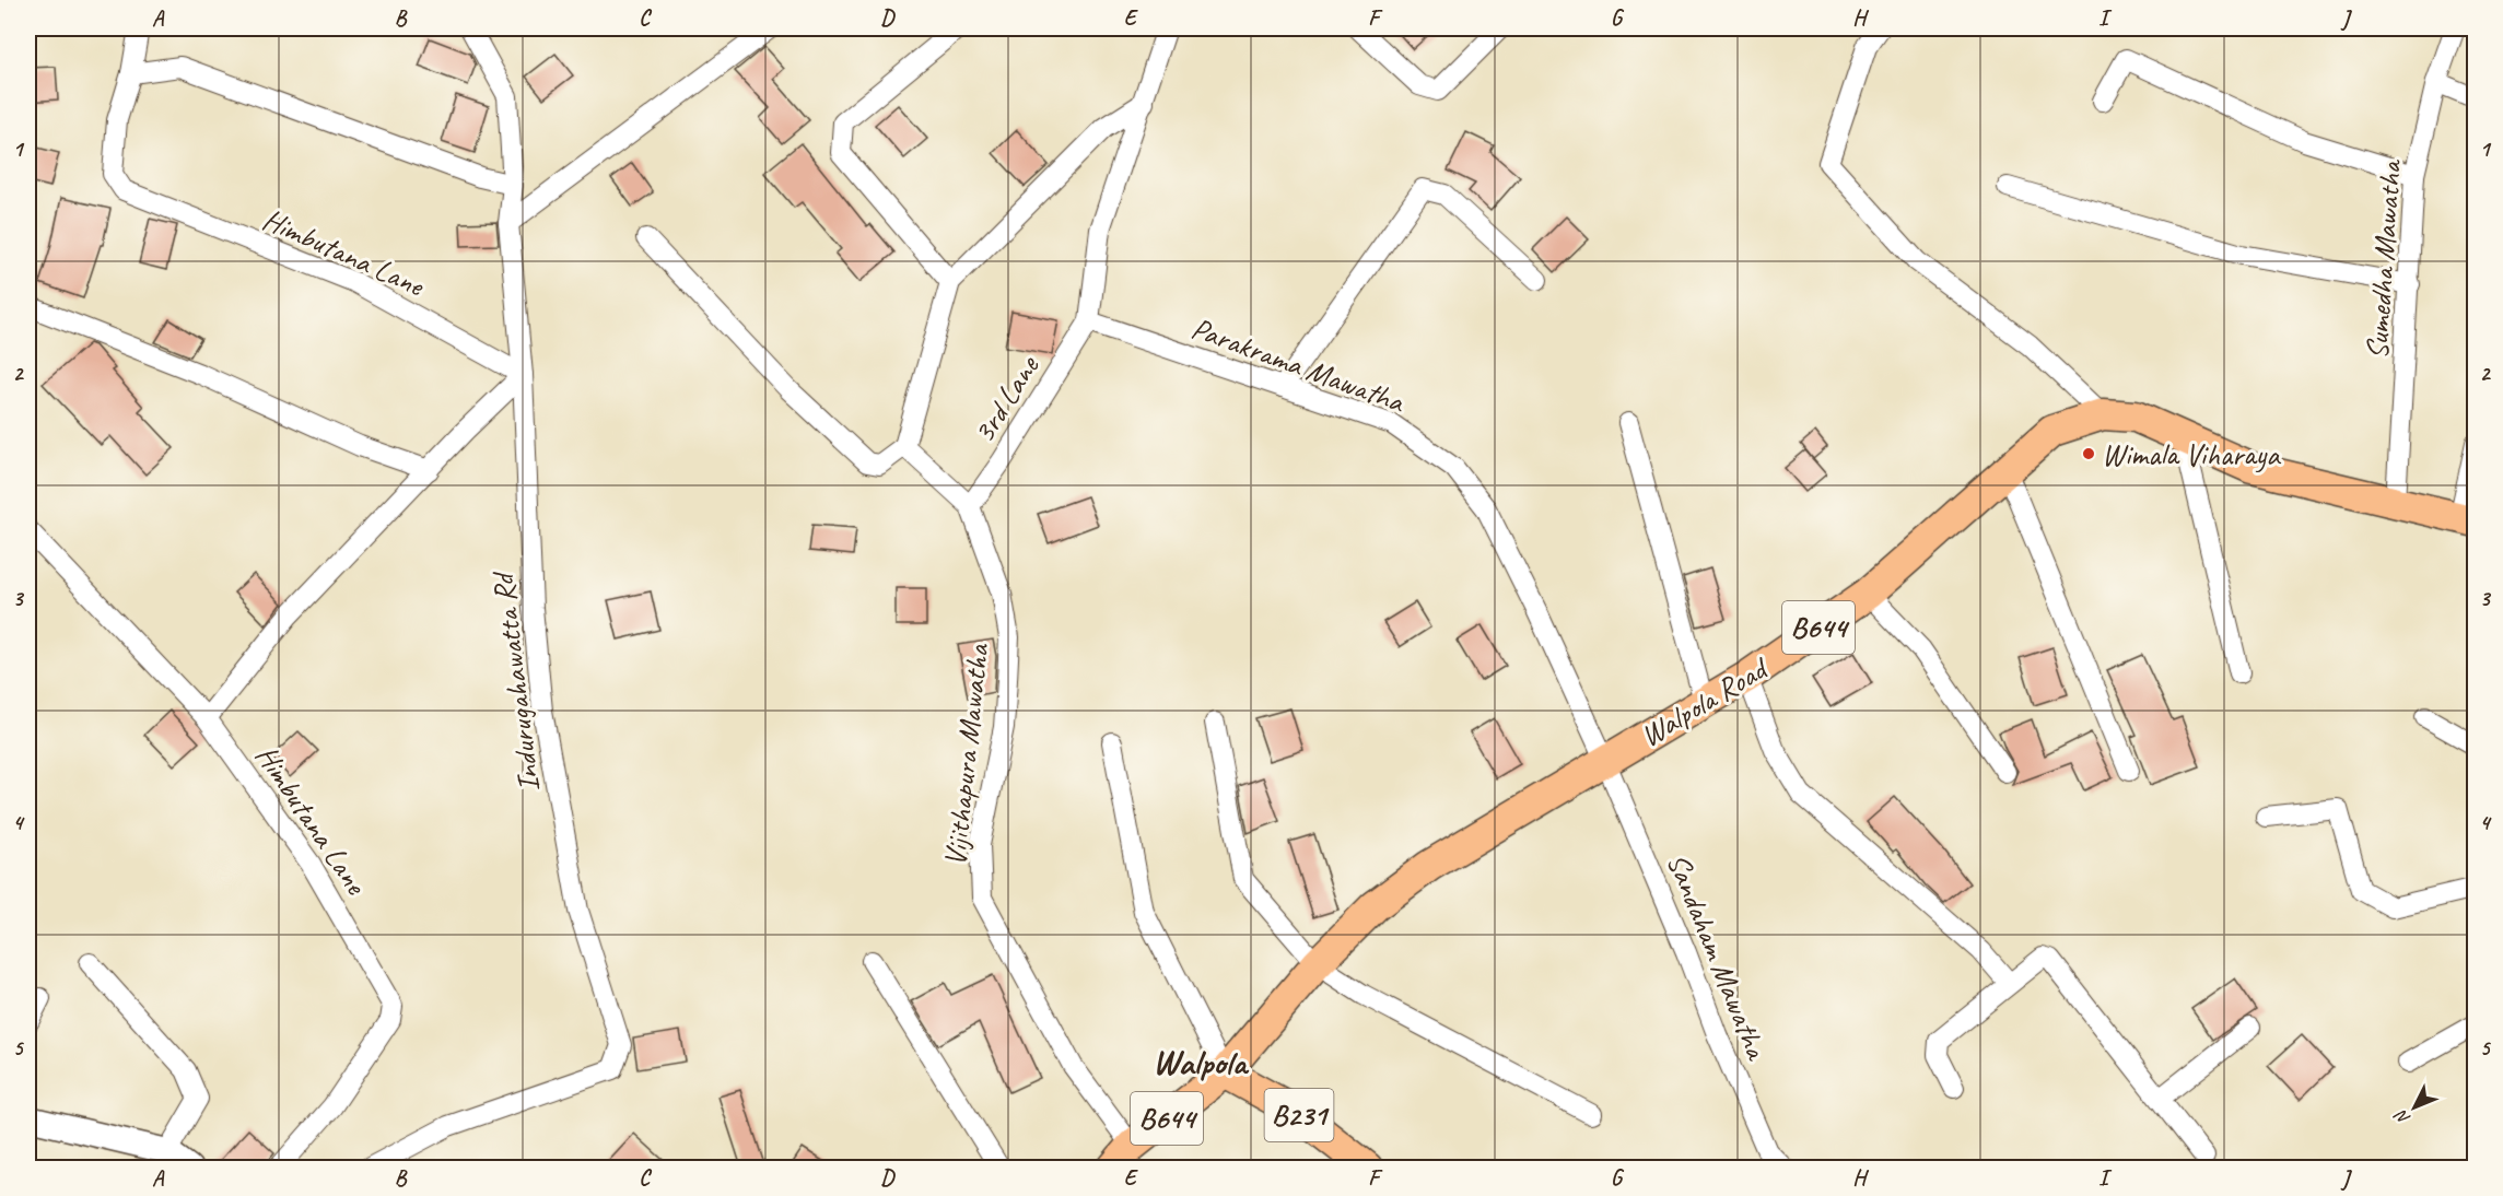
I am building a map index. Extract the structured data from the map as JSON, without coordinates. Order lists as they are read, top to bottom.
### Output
{
  "streets": {
    "main road": ["B644", "Walpola Road", "B231"],
    "street": [
      "Himbutana Lane",
      "Sumedha Mawatha",
      "Parakrama Mawatha",
      "3rd Lane",
      "Indurugahawatta Rd",
      "Vijithapura Mawatha",
      "Sandaham Mawatha"
    ]
  },
  "crossings": [
    ["Himbutana Lane", "Indurugahawatta Rd"],
    ["Sumedha Mawatha", "Walpola Road"],
    ["Parakrama Mawatha", "3rd Lane"],
    ["Parakrama Mawatha", "Walpola Road"],
    ["Parakrama Mawatha", "Sandaham Mawatha"],
    ["3rd Lane", "Vijithapura Mawatha"],
    ["B644", "Walpola Road"],
    ["B644", "Vijithapura Mawatha"],
    ["B644", "B231"],
    ["Walpola Road", "Sandaham Mawatha"],
    ["Walpola Road", "B231"]
  ],
  "districts": ["Walpola"],
  "places": ["Wimala Viharaya"],
  "north": "bottom left",
  "grid": {
    "columns": [
      "A",
      "B",
      "C",
      "D",
      "E",
      "F",
      "G",
      "H",
      "I",
      "J"
    ],
    "rows": [
      "1",
      "2",
      "3",
      "4",
      "5"
    ]
  }
}
